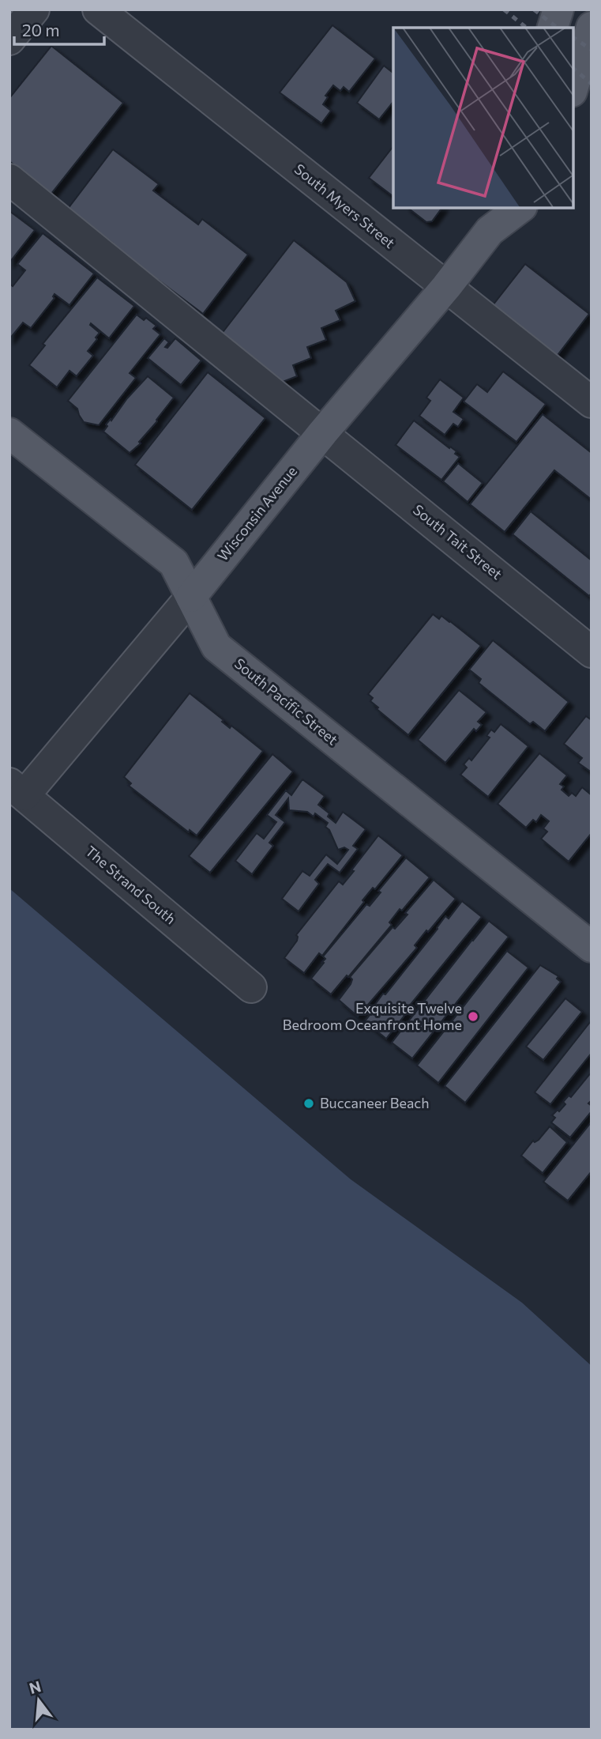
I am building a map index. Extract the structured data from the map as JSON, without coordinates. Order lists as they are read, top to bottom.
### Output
{
  "streets": {
    "main road": ["Wisconsin Avenue", "South Pacific Street"],
    "street": ["South Myers Street", "South Tait Street", "The Strand South"]
  },
  "crossings": [
    ["South Myers Street", "Wisconsin Avenue"],
    ["Wisconsin Avenue", "South Tait Street"],
    ["Wisconsin Avenue", "South Pacific Street"],
    ["Wisconsin Avenue", "The Strand South"]
  ],
  "places": ["Exquisite Twelve Bedroom Oceanfront Home", "Buccaneer Beach"],
  "scale_bar": "20 m",
  "north": "top"
}
